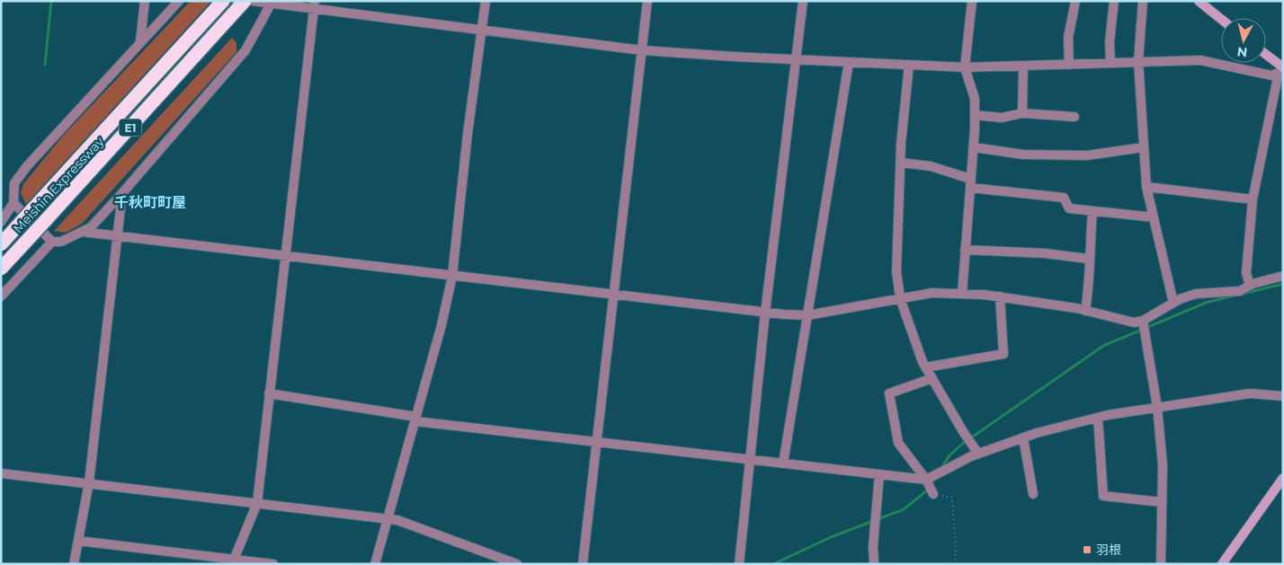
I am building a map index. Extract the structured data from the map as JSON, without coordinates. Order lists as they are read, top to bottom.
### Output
{
  "streets": {
    "highway": ["E1", "Meishin Expressway"]
  },
  "districts": ["千秋町町屋"],
  "places": {
    "transit": ["羽根"]
  },
  "north": "bottom"
}
